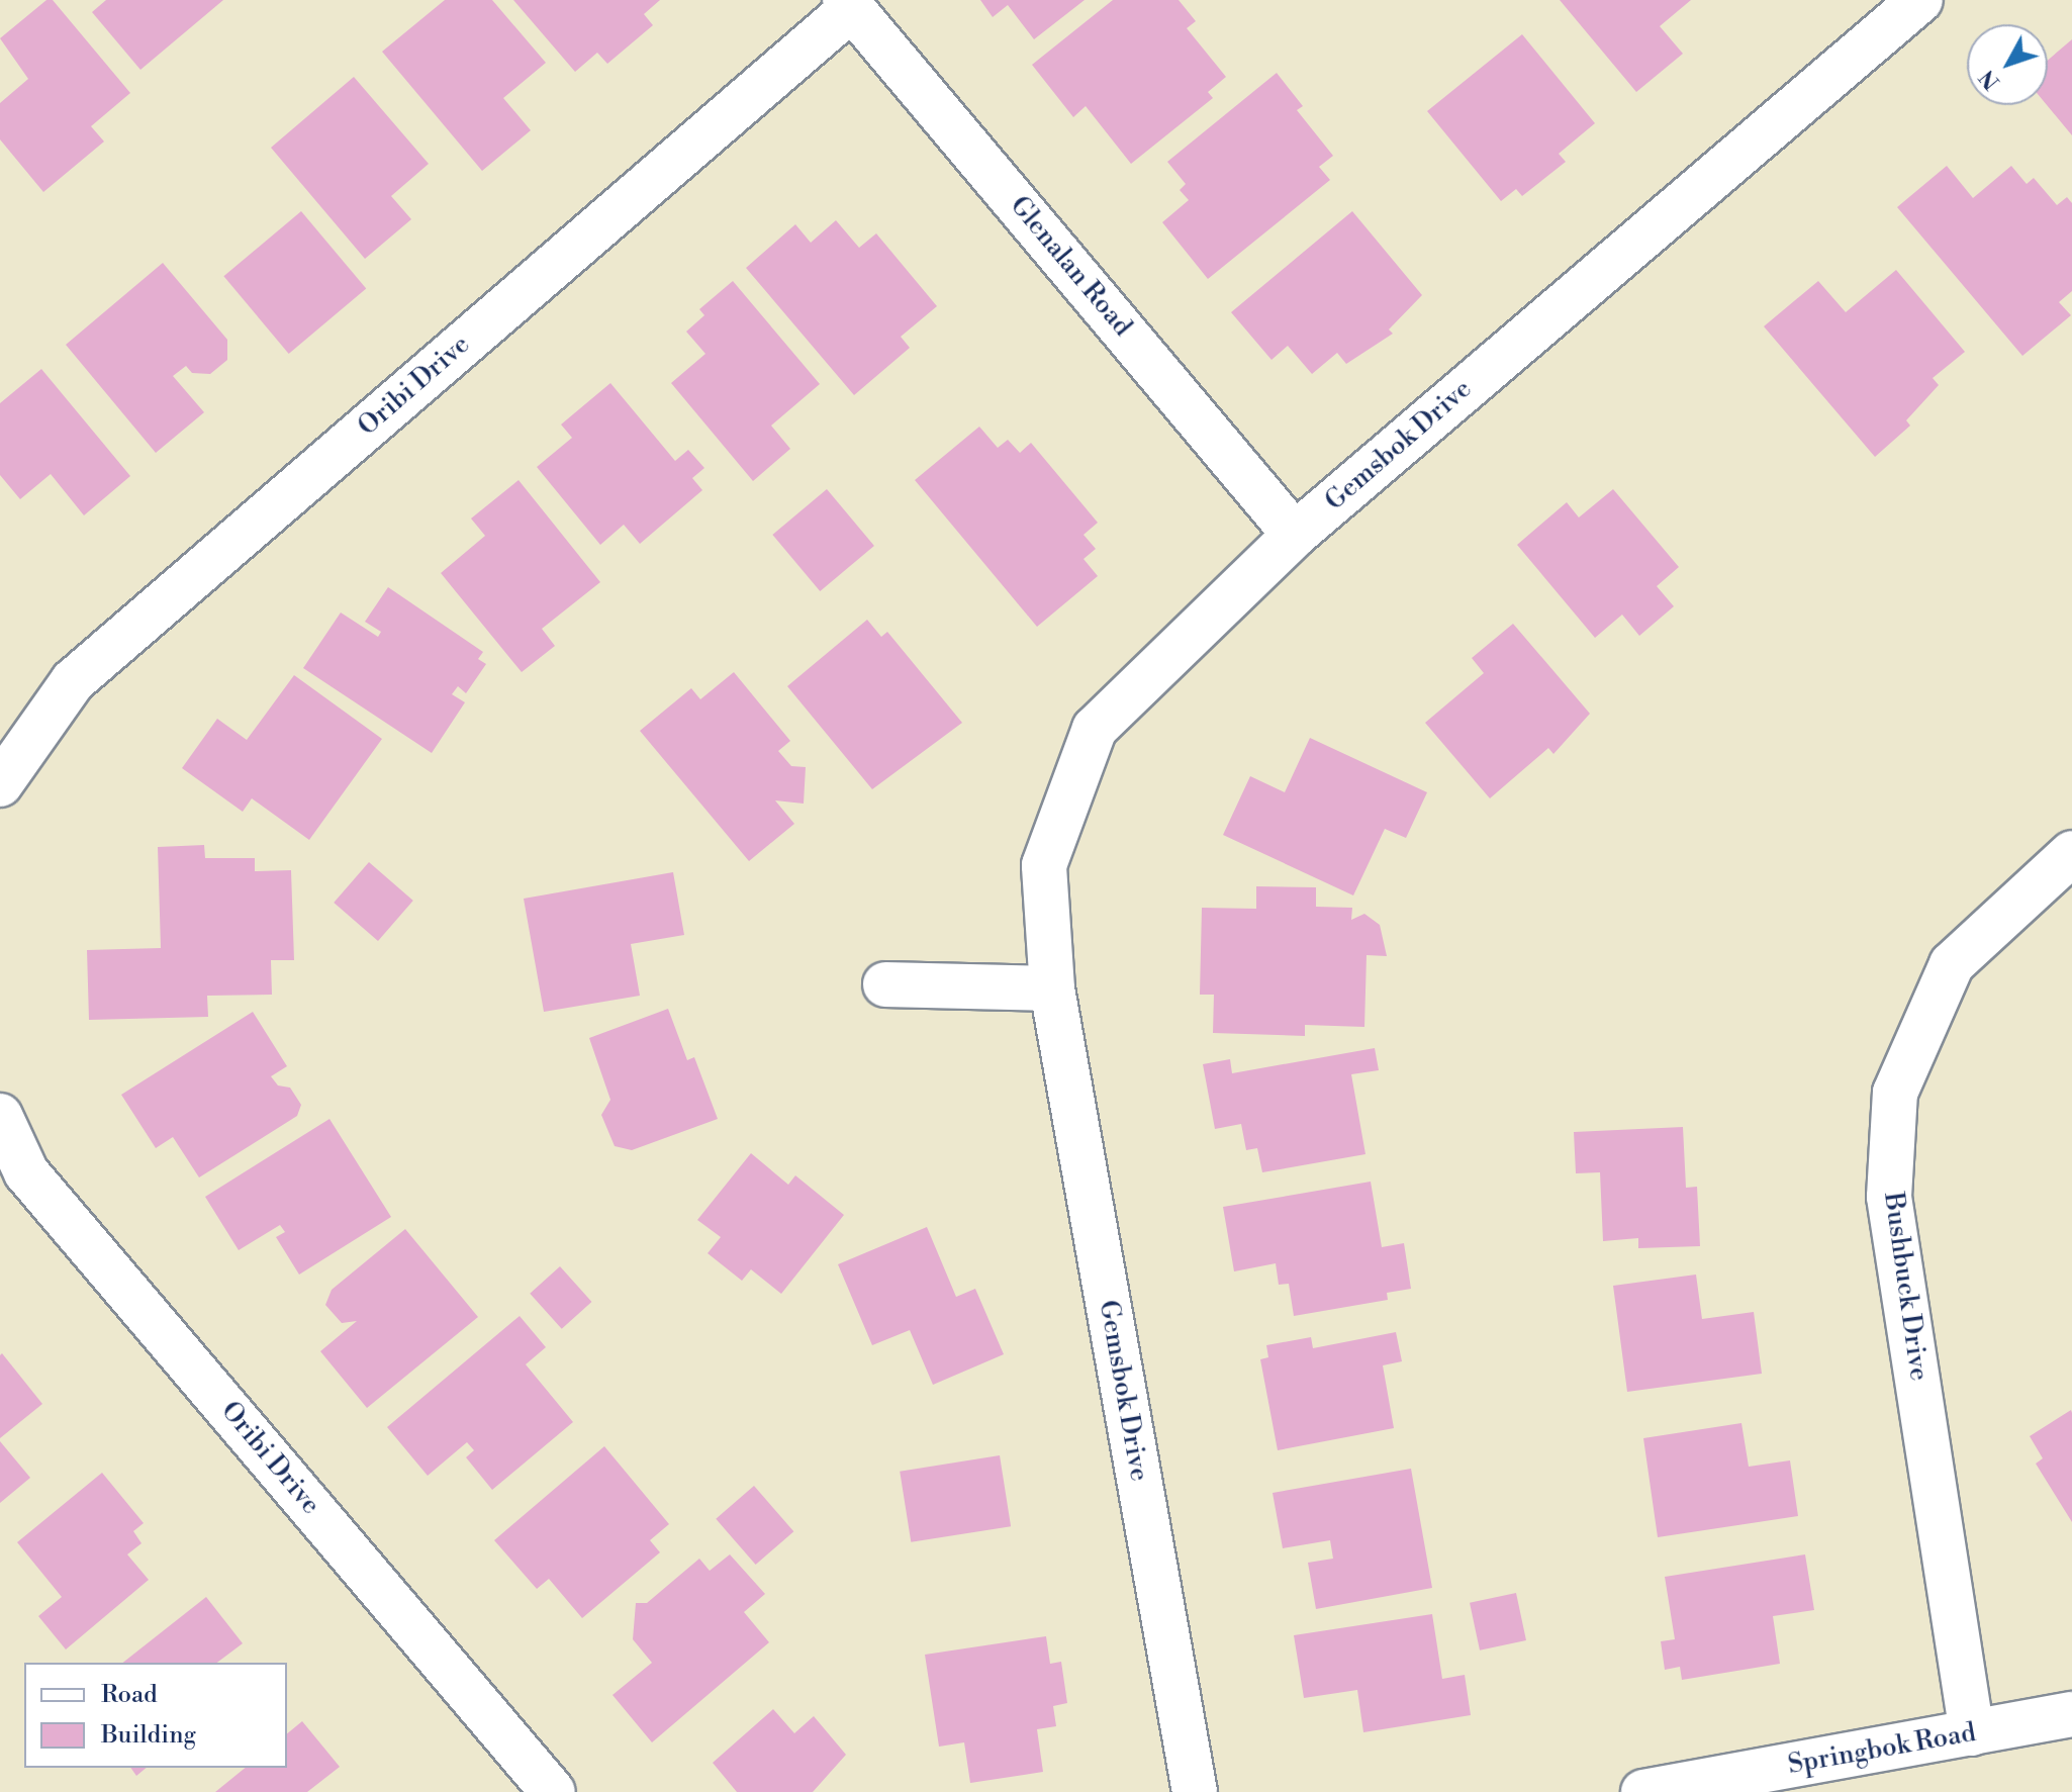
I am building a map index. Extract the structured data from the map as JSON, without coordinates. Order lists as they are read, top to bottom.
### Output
{
  "streets": {
    "street": [
      "Glenalan Road",
      "Oribi Drive",
      "Gemsbok Drive",
      "Bushbuck Drive",
      "Springbok Road"
    ]
  },
  "crossings": [
    ["Glenalan Road", "Oribi Drive"],
    ["Glenalan Road", "Gemsbok Drive"],
    ["Bushbuck Drive", "Springbok Road"]
  ],
  "legend": ["Road", "Building"],
  "north": "bottom left"
}
